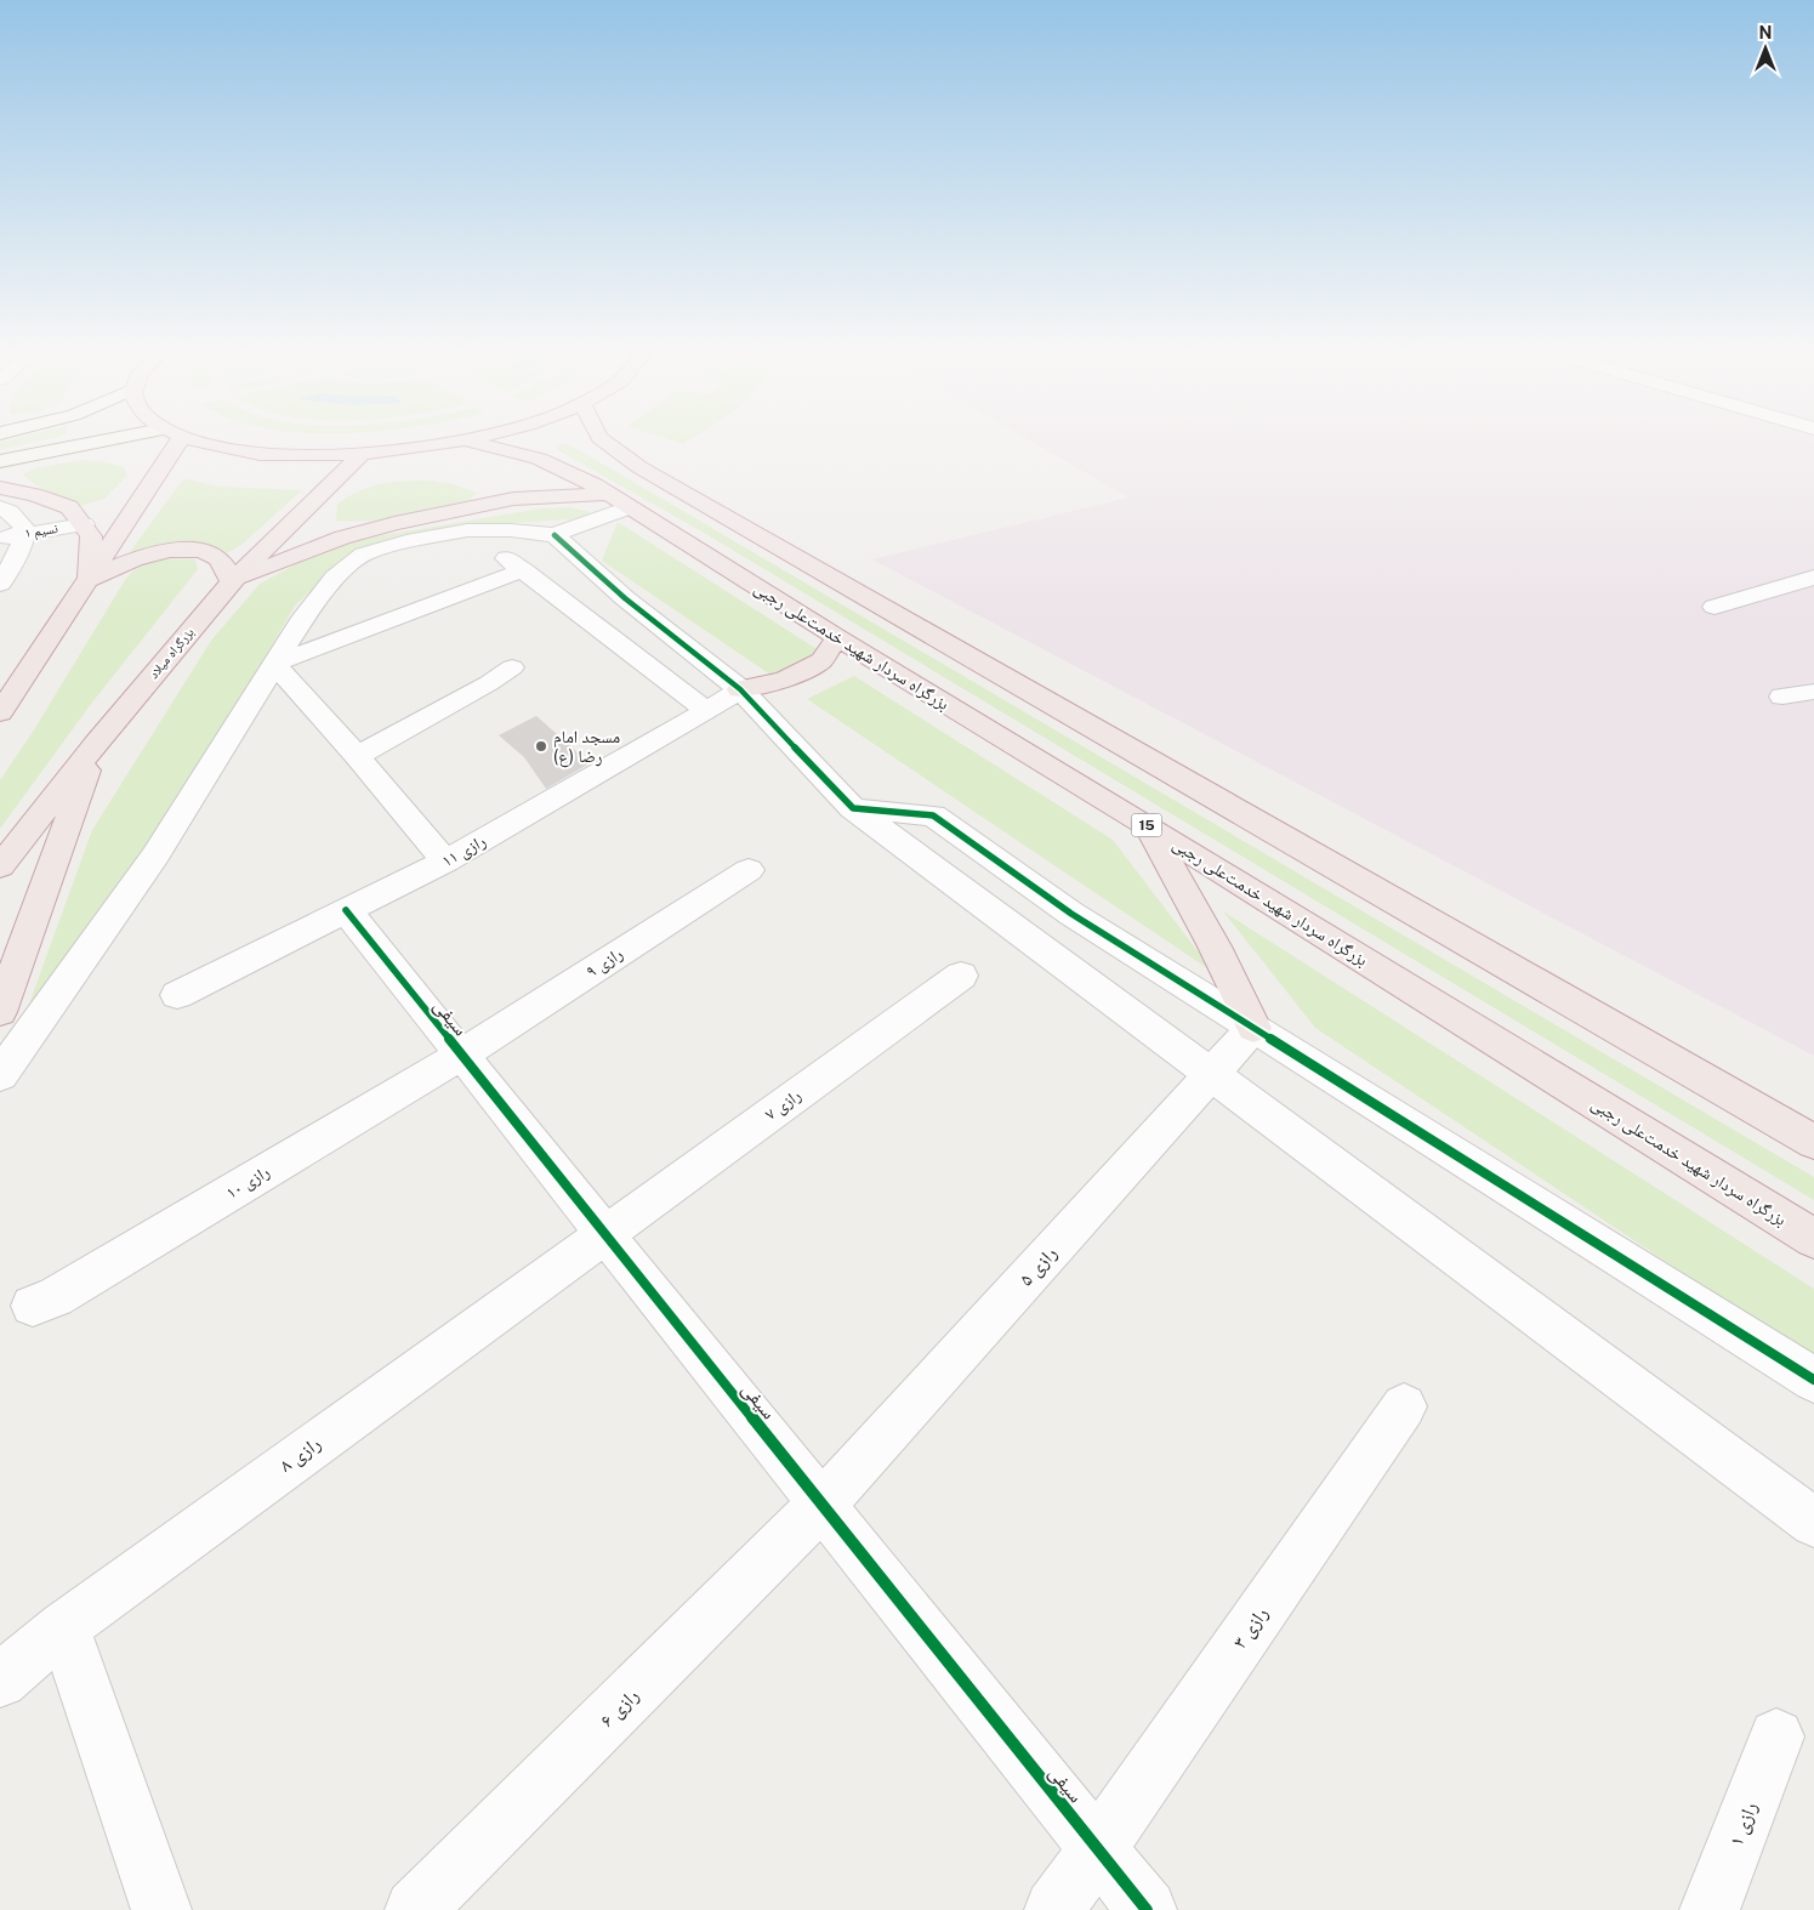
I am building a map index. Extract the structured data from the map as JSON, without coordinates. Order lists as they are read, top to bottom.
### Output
{
  "streets": {
    "highway": ["بزرگراه سردار شهید خدمت‌علی رجبی", "بزرگراه میلاد", "15"],
    "street": [
      "نسیم ۱",
      "رازی ۱۱",
      "رازی ۹",
      "سیفی",
      "رازی ۷",
      "رازی ۱۰",
      "رازی ۵",
      "رازی ۸",
      "رازی ۳",
      "رازی ۶",
      "رازی ۱"
    ]
  },
  "crossings": [
    ["رازی ۱۱", "سیفی"],
    ["رازی ۹", "سیفی"],
    ["رازی ۹", "رازی ۱۰"],
    ["سیفی", "رازی ۷"],
    ["سیفی", "رازی ۱۰"],
    ["سیفی", "رازی ۵"],
    ["سیفی", "رازی ۸"],
    ["سیفی", "رازی ۳"],
    ["سیفی", "رازی ۶"],
    ["رازی ۷", "رازی ۸"],
    ["رازی ۵", "رازی ۶"]
  ],
  "places": ["مسجد امام رضا (ع)"],
  "north": "top"
}
